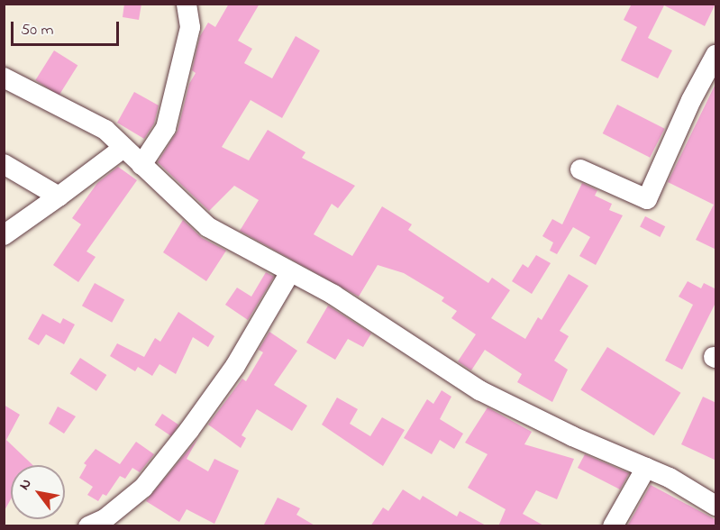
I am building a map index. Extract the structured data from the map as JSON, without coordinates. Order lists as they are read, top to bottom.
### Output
{
  "scale_bar": "50 m",
  "north": "top left"
}
